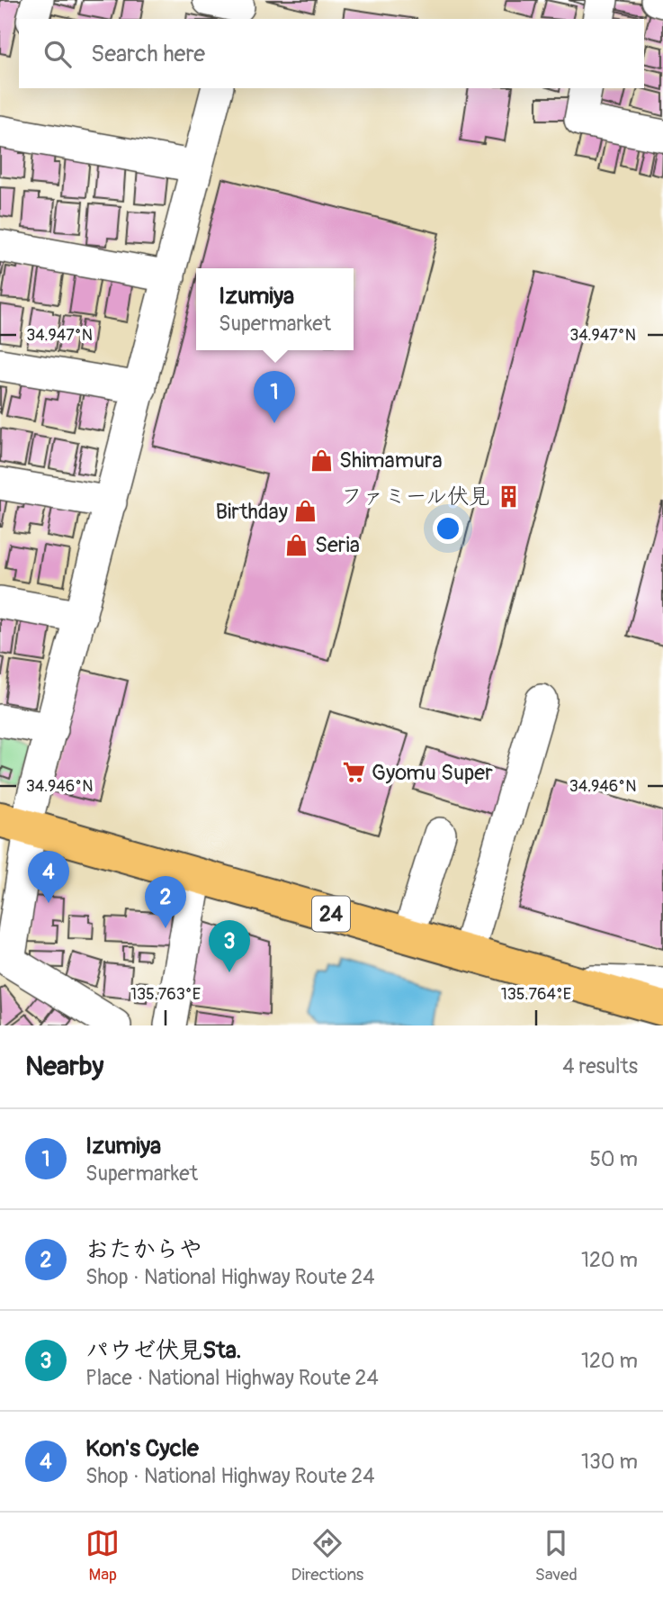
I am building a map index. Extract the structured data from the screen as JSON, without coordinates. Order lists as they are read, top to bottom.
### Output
{
  "streets": {
    "highway": ["24"]
  },
  "places": {
    "shop": ["Shimamura", "Birthday", "Seria"],
    "building": ["ファミール伏見"],
    "supermarket": ["Gyomu Super"]
  },
  "page": {
    "search": "Search here",
    "popup": ["Izumiya", "Supermarket"],
    "pins": [
      "1",
      "4",
      "2",
      "3"
    ],
    "heading": ["Nearby", "4 results"],
    "list": [
      {
        "mark": "1",
        "name": "Izumiya",
        "note": "Supermarket",
        "value": "50 m"
      },
      {
        "mark": "2",
        "name": "おたからや",
        "note": "Shop · National Highway Route 24",
        "value": "120 m"
      },
      {
        "mark": "3",
        "name": "パウゼ伏見Sta.",
        "note": "Place · National Highway Route 24",
        "value": "120 m"
      },
      {
        "mark": "4",
        "name": "Kon's Cycle",
        "note": "Shop · National Highway Route 24",
        "value": "130 m"
      }
    ],
    "nav": ["Map", "Directions", "Saved"]
  },
  "coordinates": [
    "34.947°N",
    "34.946°N",
    "135.763°E",
    "135.764°E"
  ]
}
